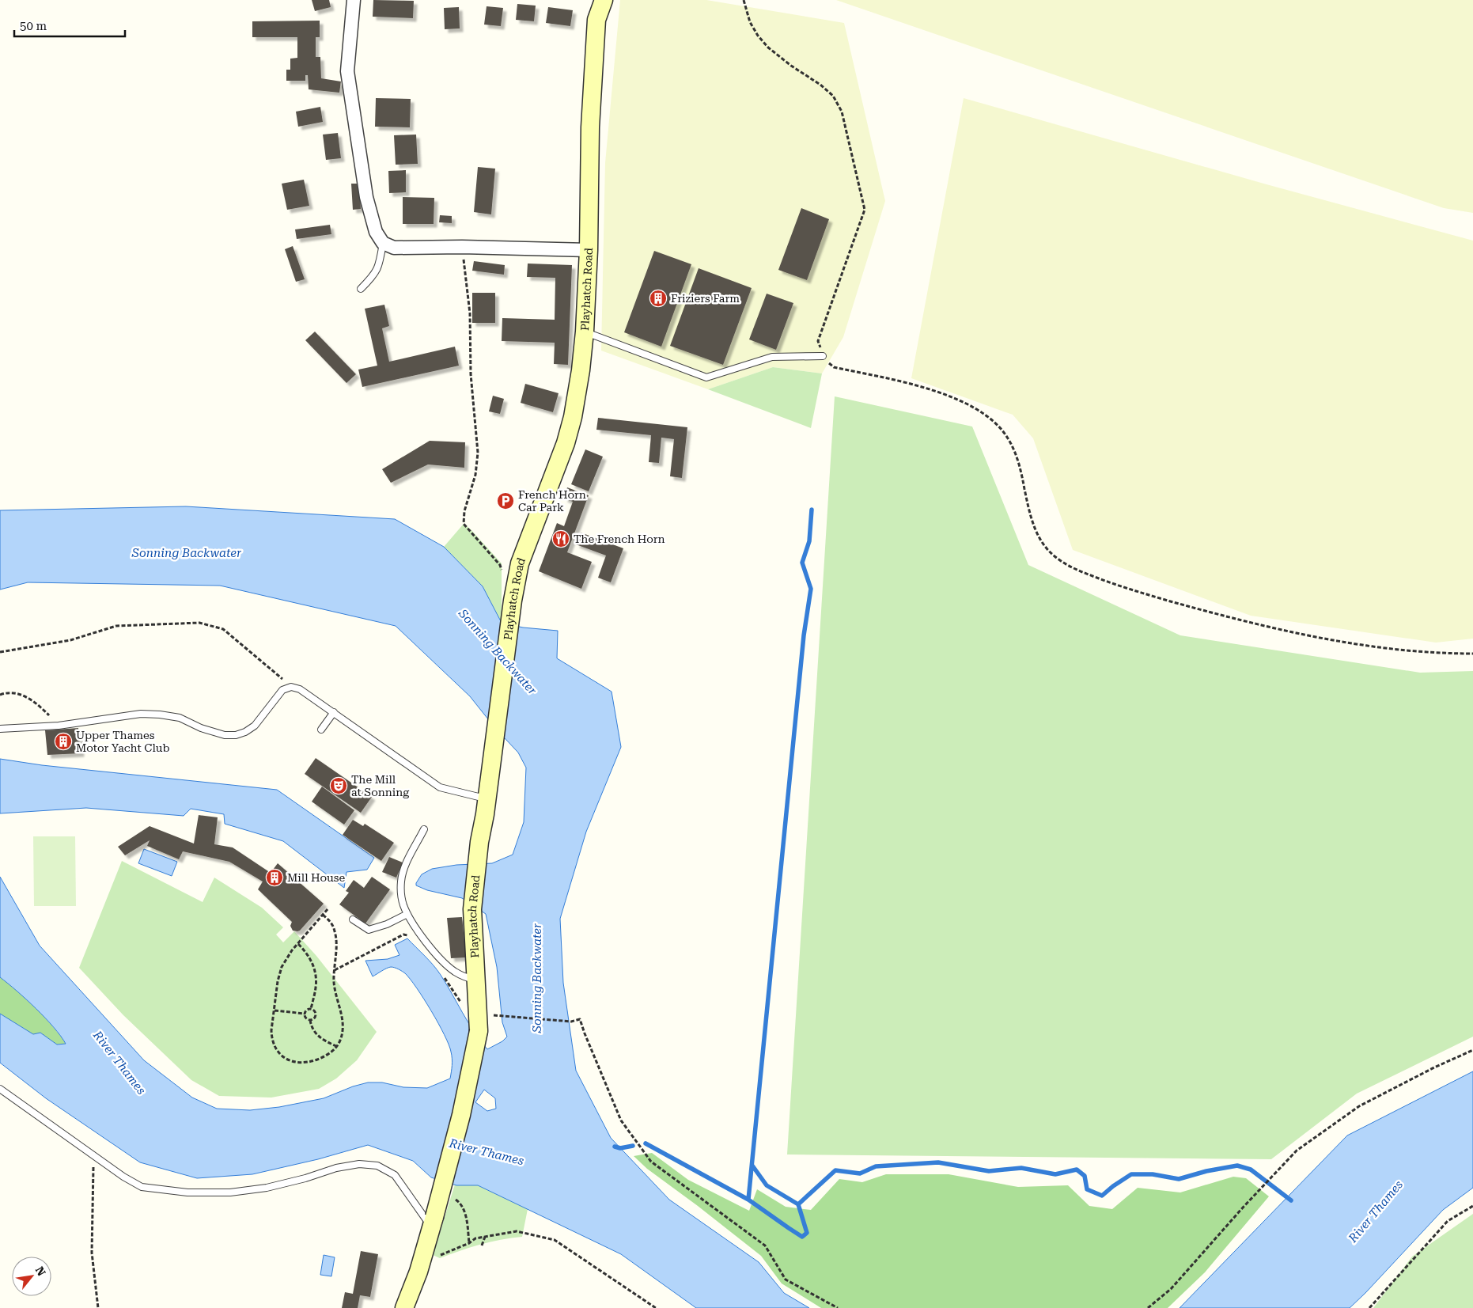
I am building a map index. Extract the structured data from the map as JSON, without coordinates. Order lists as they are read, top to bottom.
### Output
{
  "streets": {
    "main road": ["Playhatch Road"]
  },
  "water": ["Sonning Backwater", "River Thames"],
  "places": {
    "building": ["Friziers Farm", "Upper Thames Motor Yacht Club", "Mill House"],
    "parking": ["French Horn Car Park"],
    "restaurant": ["The French Horn"],
    "theatre": ["The Mill at Sonning"]
  },
  "scale_bar": "50 m",
  "north": "top right"
}
